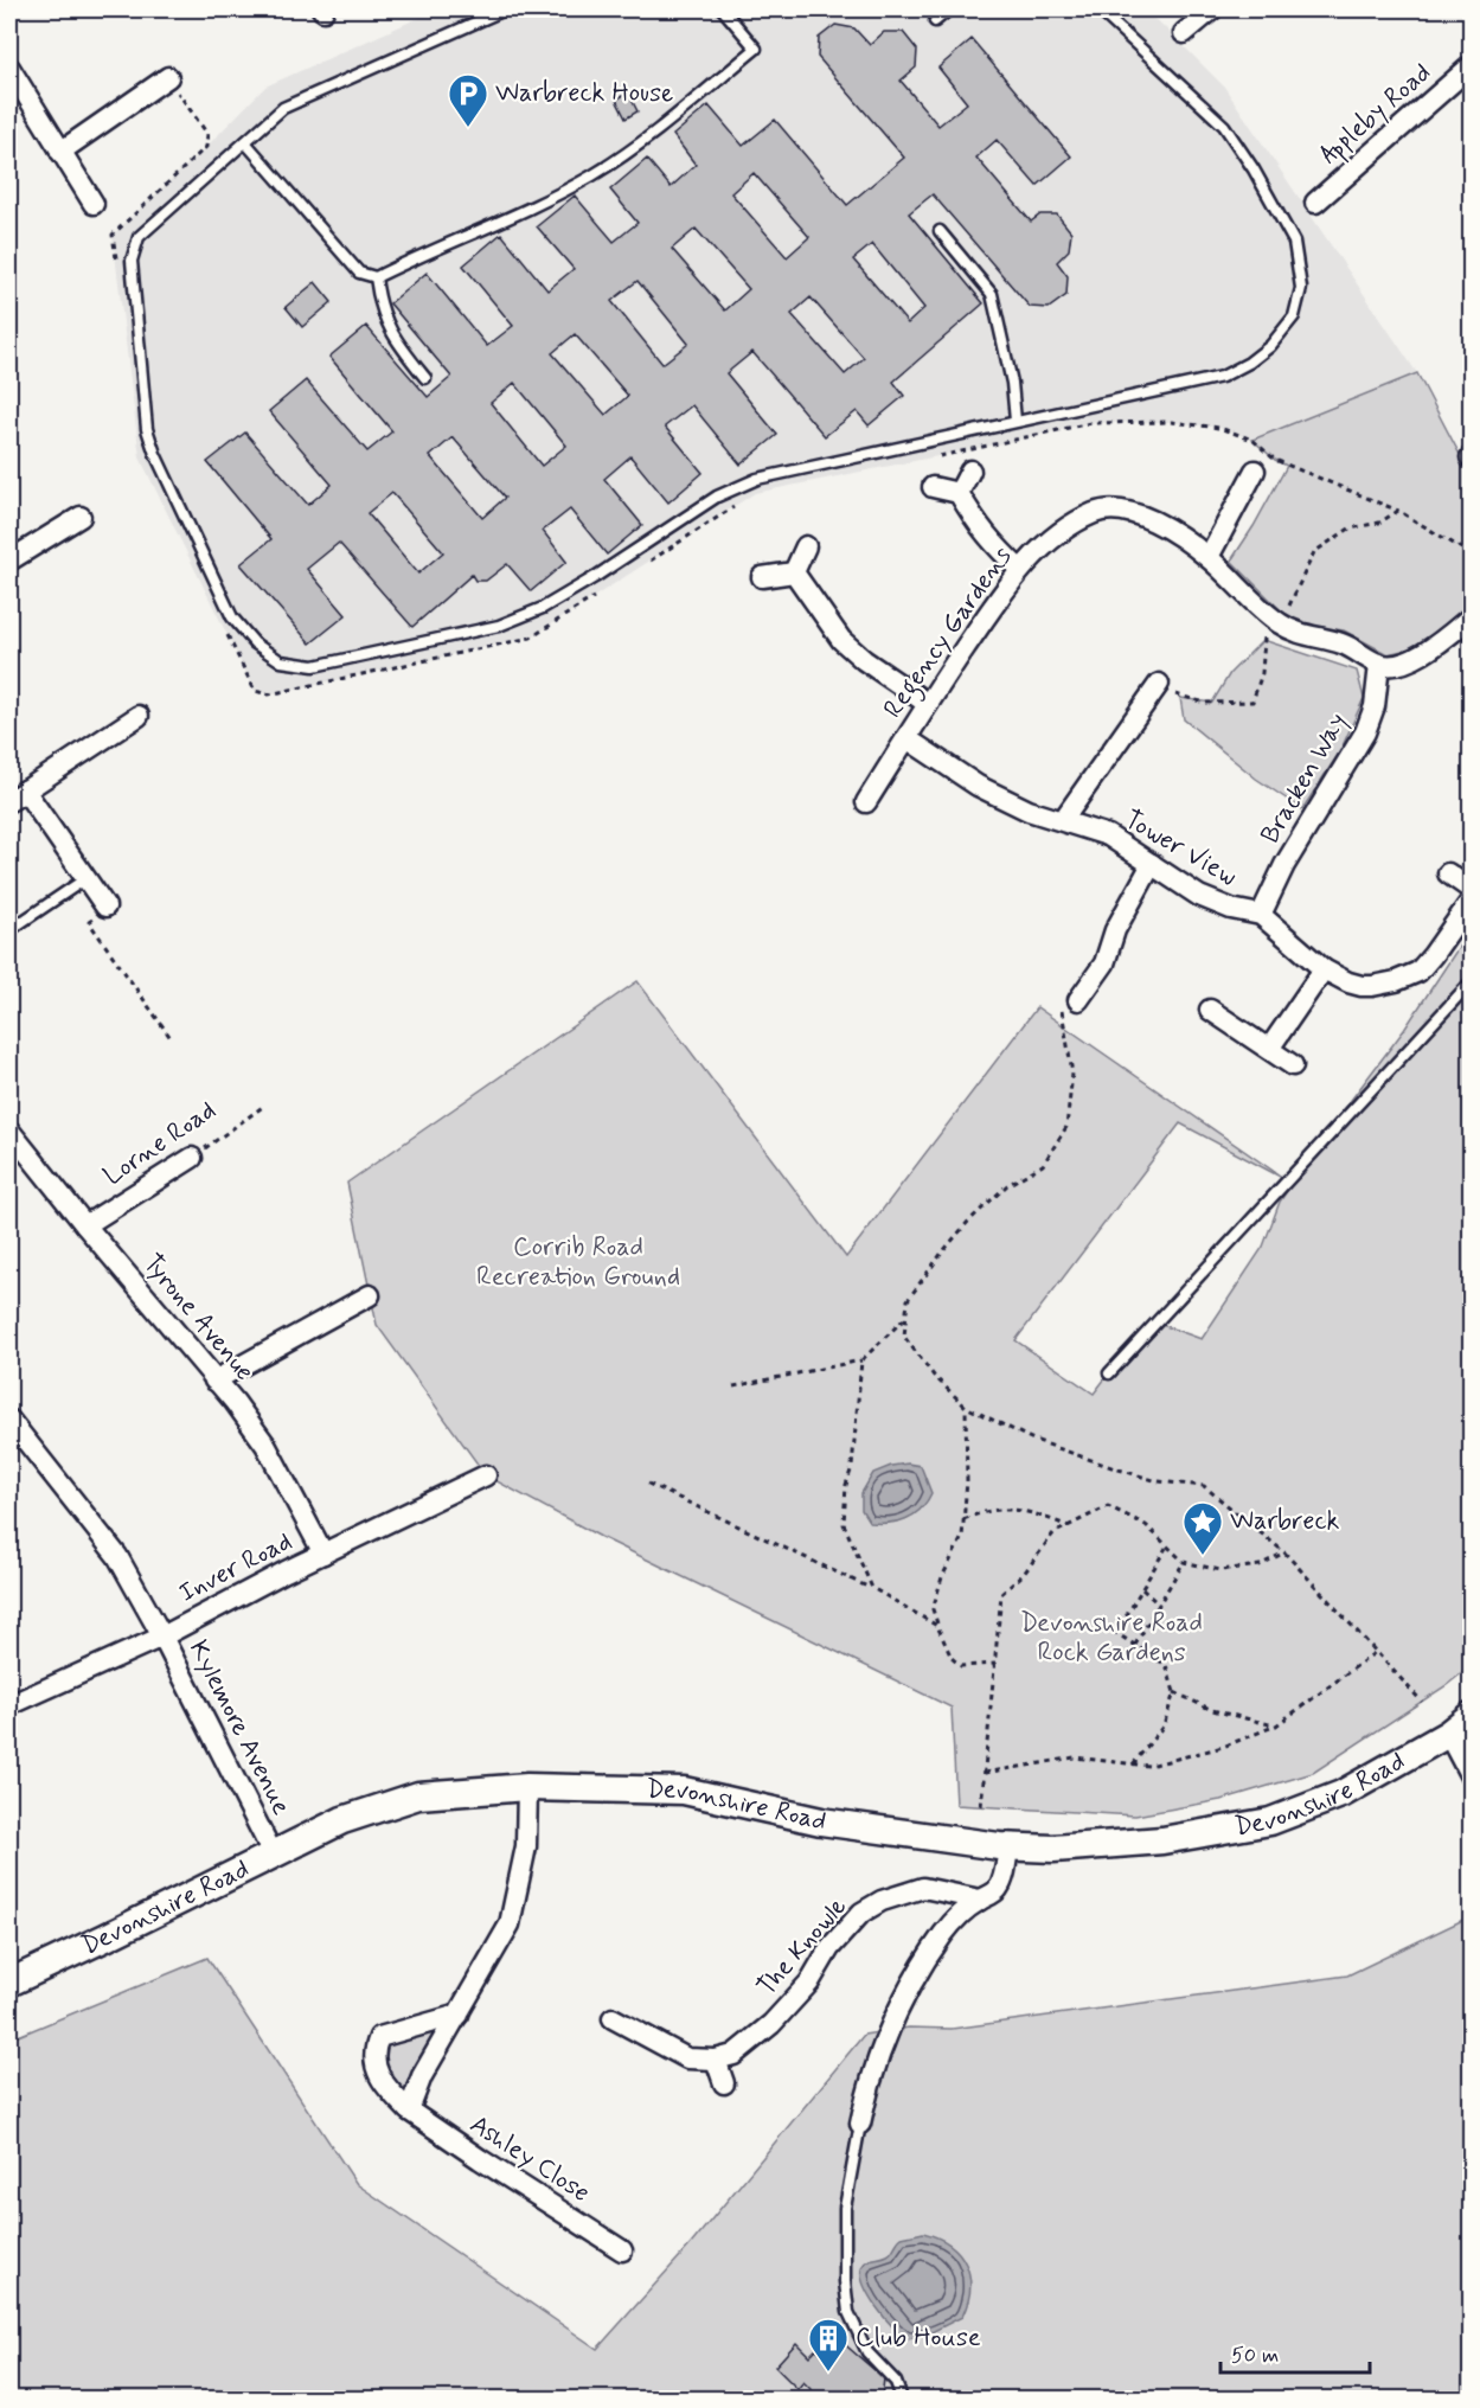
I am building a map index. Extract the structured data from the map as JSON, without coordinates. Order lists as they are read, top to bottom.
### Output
{
  "streets": {
    "main road": ["Devonshire Road"],
    "street": [
      "Appleby Road",
      "Regency Gardens",
      "Bracken Way",
      "Tower View",
      "Lorne Road",
      "Tyrone Avenue",
      "Inver Road",
      "Kylemore Avenue",
      "The Knowle",
      "Ashley Close"
    ]
  },
  "crossings": [
    ["Regency Gardens", "Bracken Way"],
    ["Regency Gardens", "Tower View"],
    ["Bracken Way", "Tower View"],
    ["Lorne Road", "Tyrone Avenue"],
    ["Tyrone Avenue", "Inver Road"],
    ["Inver Road", "Kylemore Avenue"],
    ["Kylemore Avenue", "Devonshire Road"]
  ],
  "parks": ["Corrib Road Recreation Ground", "Devonshire Road Rock Gardens"],
  "places": {
    "parking": ["Warbreck House"],
    "place": ["Warbreck"],
    "building": ["Club House"]
  },
  "scale_bar": "50 m"
}
